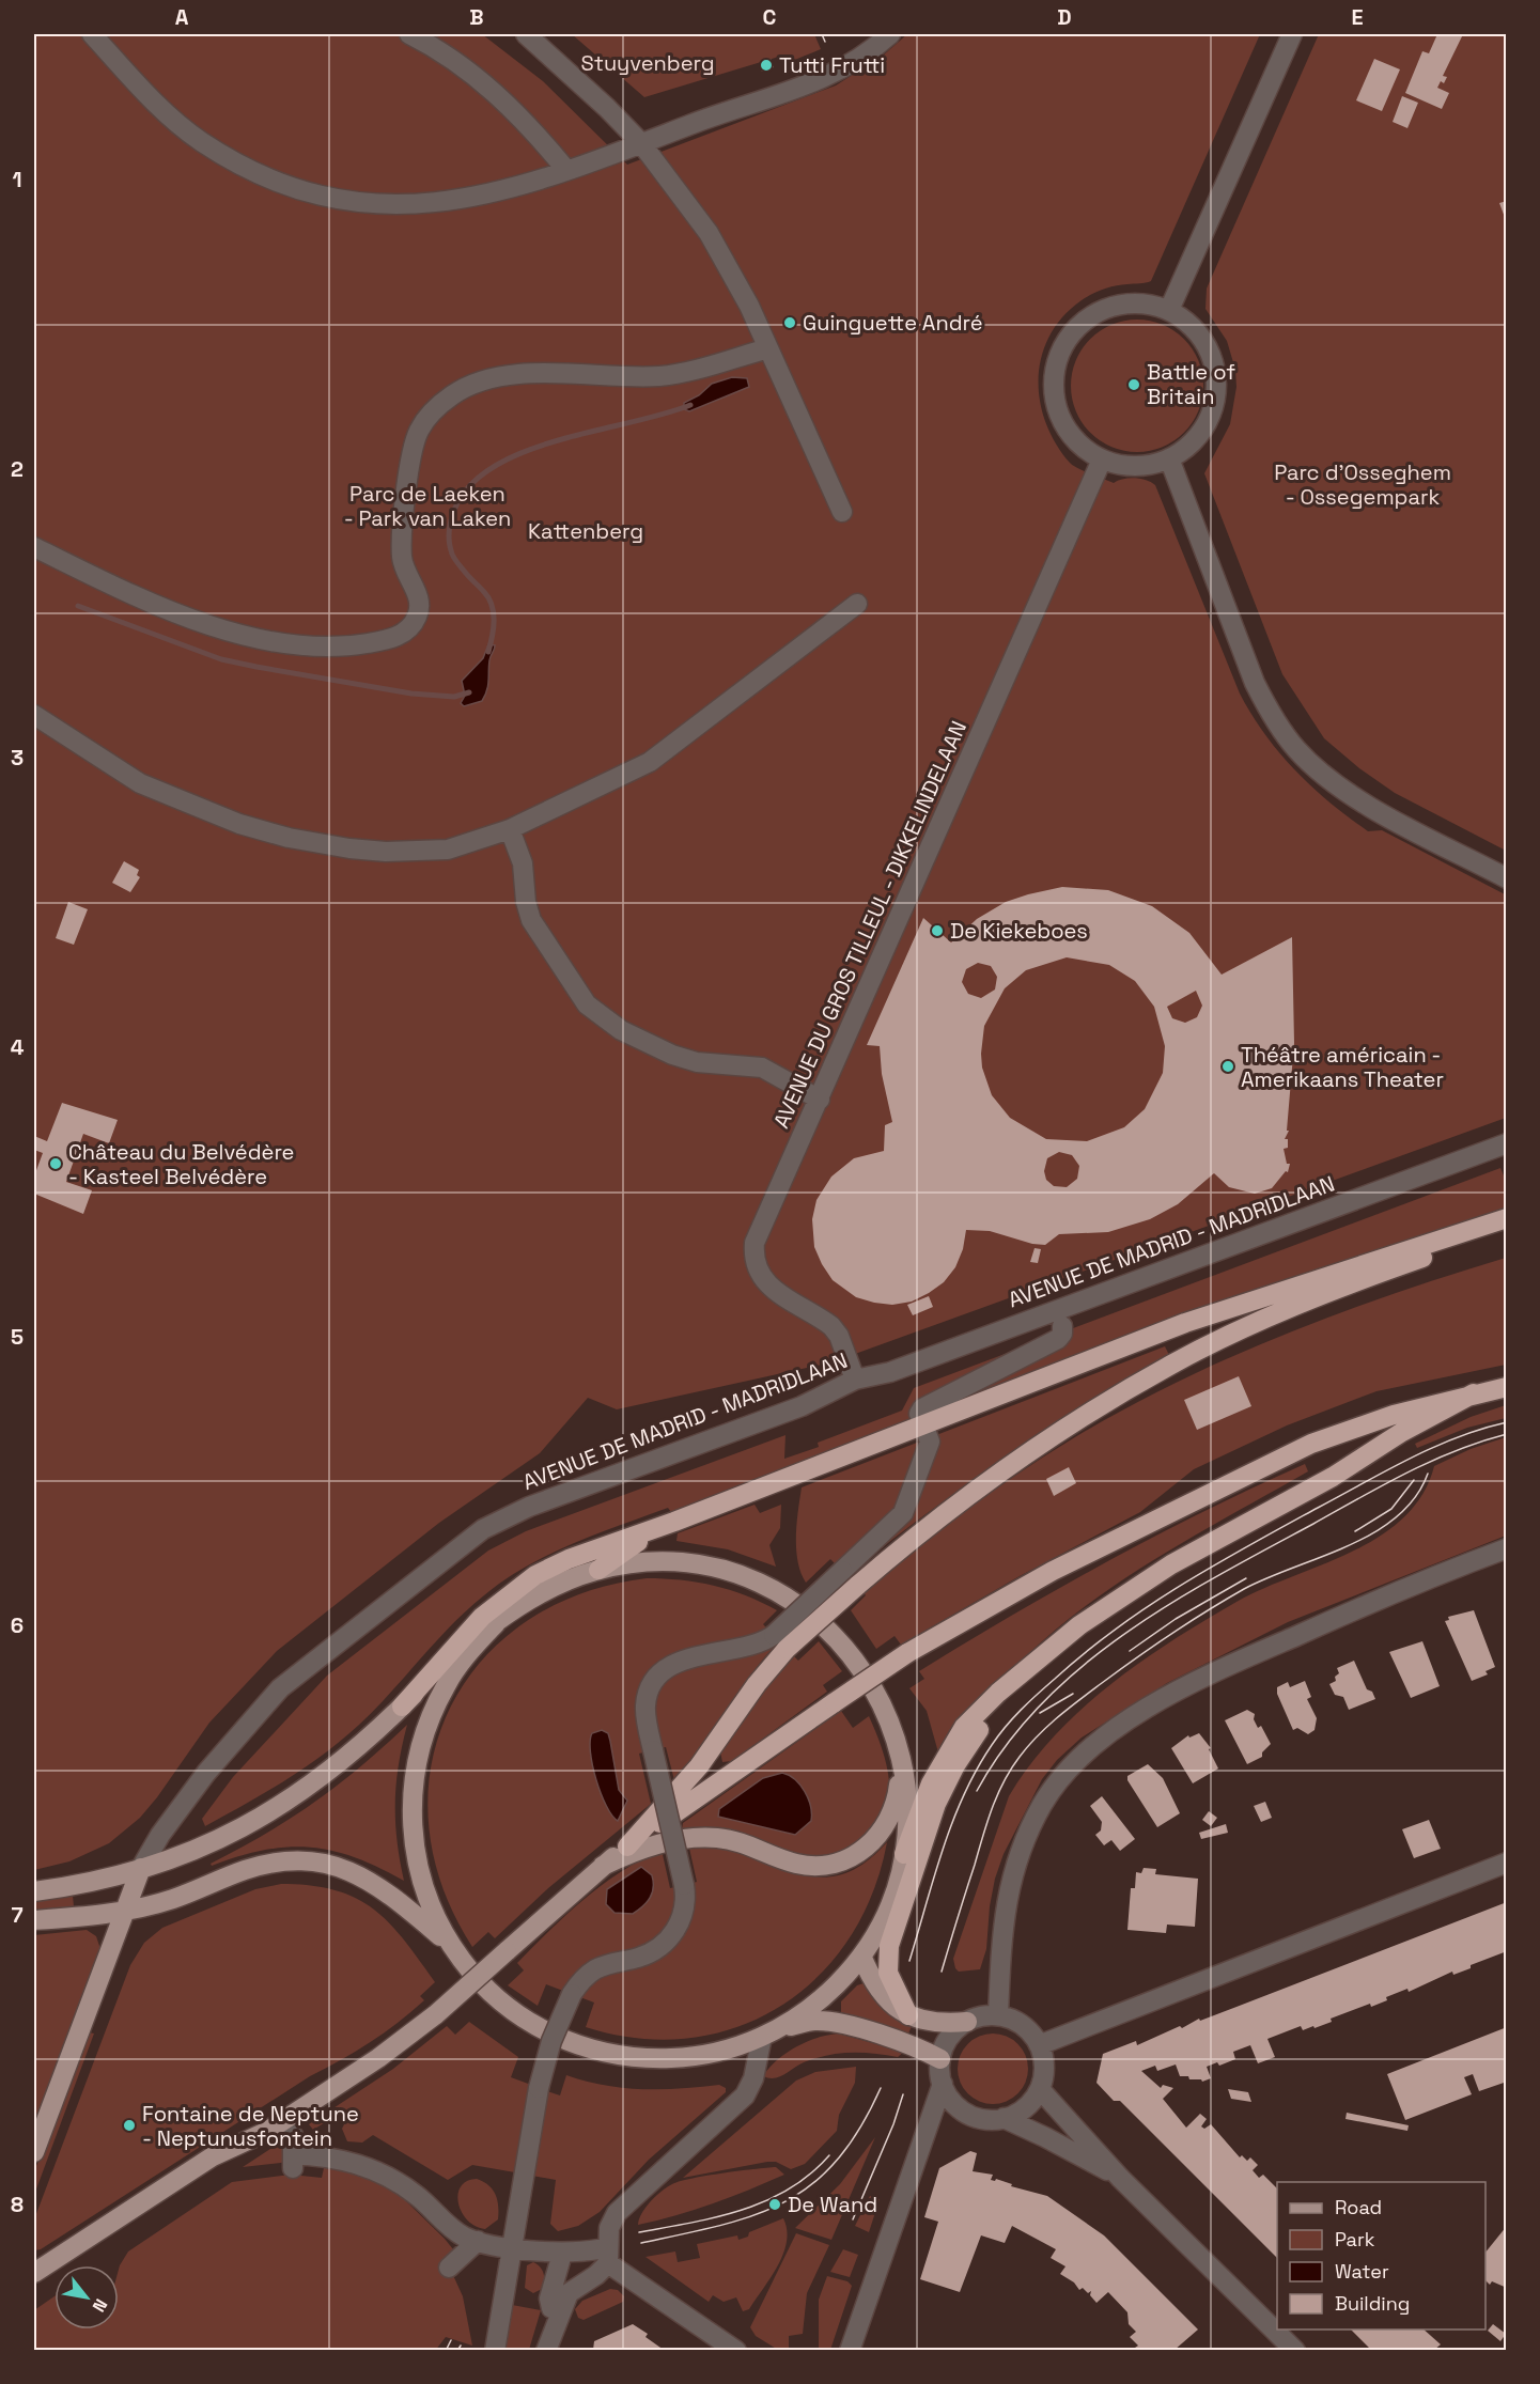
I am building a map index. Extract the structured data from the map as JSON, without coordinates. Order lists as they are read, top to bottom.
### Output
{
  "streets": {
    "street": ["AVENUE DU GROS TILLEUL - DIKKELINDELAAN", "AVENUE DE MADRID - MADRIDLAAN"]
  },
  "crossings": [
    ["AVENUE DU GROS TILLEUL - DIKKELINDELAAN", "AVENUE DE MADRID - MADRIDLAAN"]
  ],
  "parks": [
    "Stuyvenberg",
    "Parc d'Osseghem - Ossegempark",
    "Parc de Laeken - Park van Laken",
    "Kattenberg"
  ],
  "places": [
    "Tutti Frutti",
    "Guinguette André",
    "Battle of Britain",
    "De Kiekeboes",
    "Théâtre américain - Amerikaans Theater",
    "Château du Belvédère - Kasteel Belvédère",
    "Fontaine de Neptune - Neptunusfontein",
    "De Wand"
  ],
  "legend": [
    "Road",
    "Park",
    "Water",
    "Building"
  ],
  "north": "bottom right",
  "grid": {
    "columns": [
      "A",
      "B",
      "C",
      "D",
      "E"
    ],
    "rows": [
      "1",
      "2",
      "3",
      "4",
      "5",
      "6",
      "7",
      "8"
    ]
  }
}
